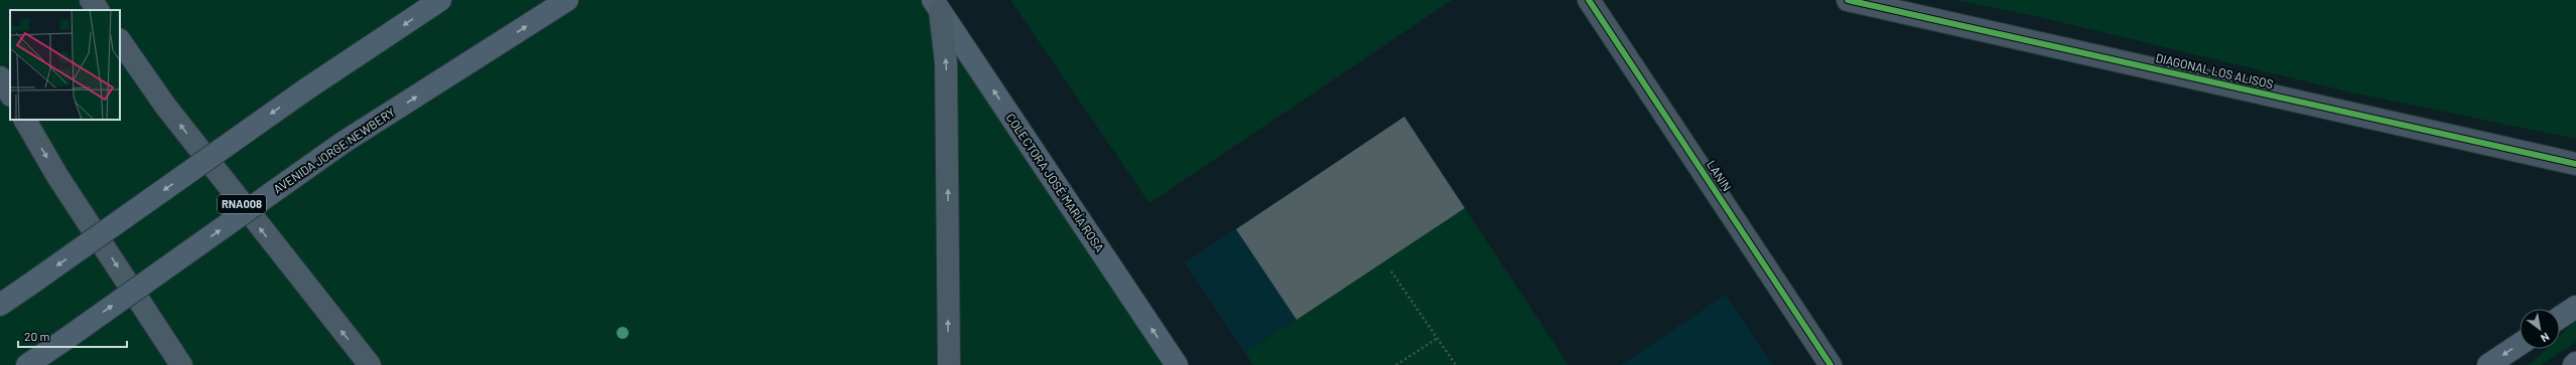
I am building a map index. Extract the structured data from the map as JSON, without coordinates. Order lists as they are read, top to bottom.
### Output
{
  "streets": {
    "highway": ["RNA008"],
    "main road": ["AVENIDA JORGE NEWBERY", "COLECTORA JOSÉ MARÍA ROSA"],
    "street": ["DIAGONAL LOS ALISOS", "LANIN"]
  },
  "one_way": ["COLECTORA JOSÉ MARÍA ROSA"],
  "scale_bar": "20 m",
  "north": "bottom right"
}
